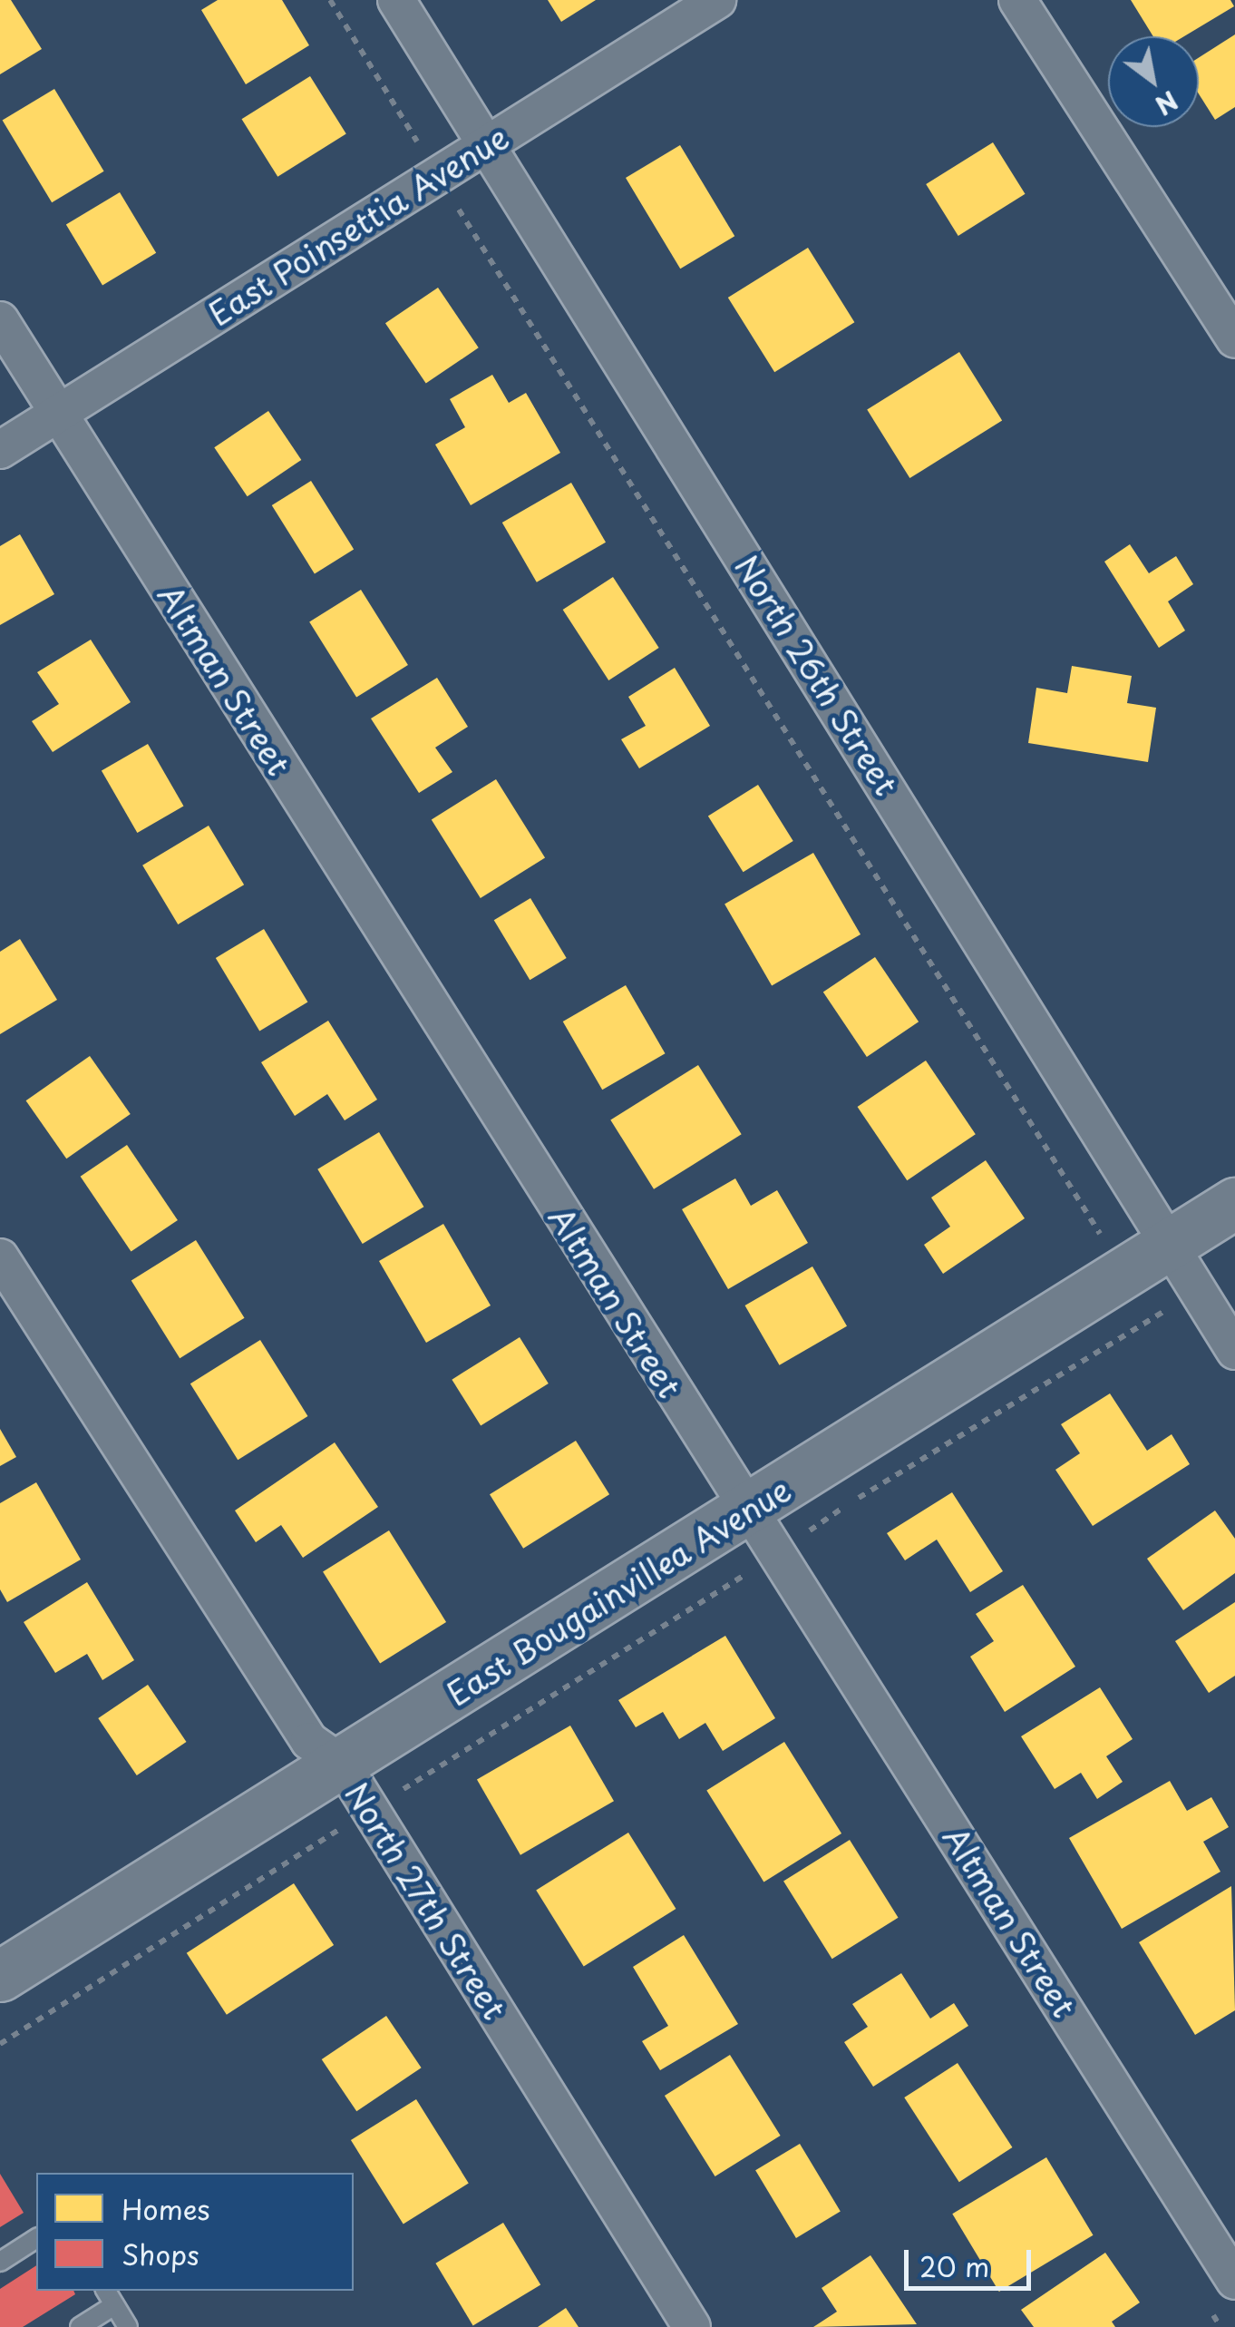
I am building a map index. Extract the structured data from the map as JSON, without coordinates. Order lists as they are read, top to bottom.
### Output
{
  "streets": {
    "street": [
      "East Poinsettia Avenue",
      "North 26th Street",
      "Altman Street",
      "East Bougainvillea Avenue",
      "North 27th Street"
    ]
  },
  "crossings": [
    ["East Poinsettia Avenue", "North 26th Street"],
    ["East Poinsettia Avenue", "Altman Street"],
    ["North 26th Street", "East Bougainvillea Avenue"],
    ["Altman Street", "East Bougainvillea Avenue"],
    ["East Bougainvillea Avenue", "North 27th Street"]
  ],
  "legend": ["Homes", "Shops"],
  "scale_bar": "20 m",
  "north": "bottom right"
}
